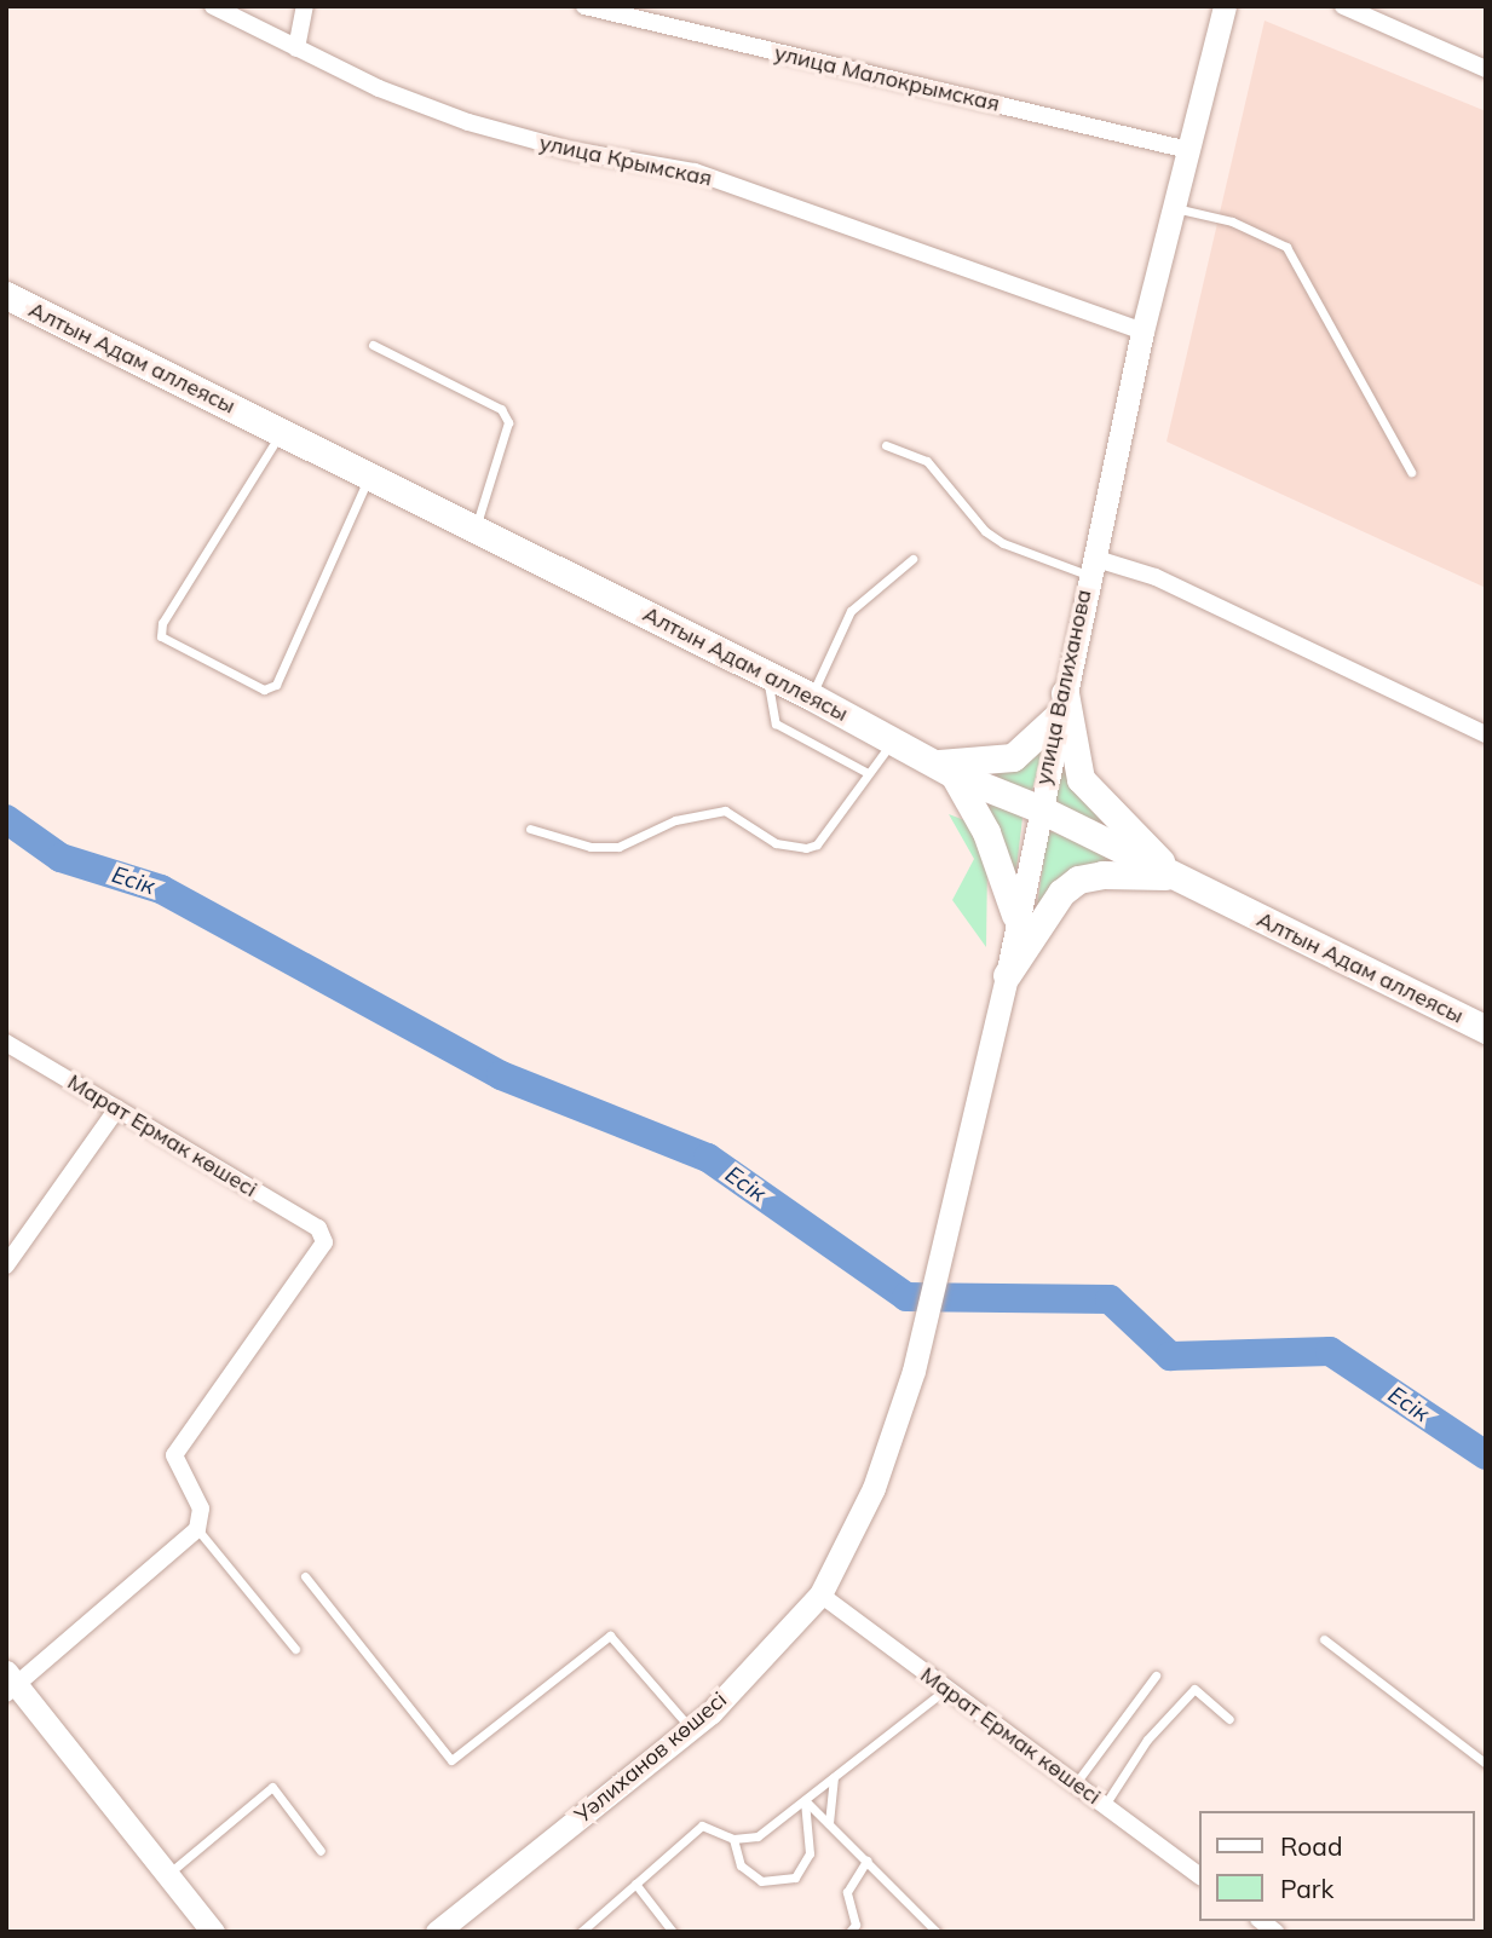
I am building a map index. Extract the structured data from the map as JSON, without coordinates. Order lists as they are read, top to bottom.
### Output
{
  "streets": {
    "main road": ["Алтын Адам аллеясы", "улица Валиханова", "Уәлиханов көшесі"],
    "street": ["улица Малокрымская", "улица Крымская", "Марат Ермак көшесі"]
  },
  "crossings": [
    ["улица Малокрымская", "улица Валиханова"],
    ["улица Крымская", "улица Валиханова"],
    ["Алтын Адам аллеясы", "улица Валиханова"],
    ["улица Валиханова", "Уәлиханов көшесі"],
    ["Марат Ермак көшесі", "Уәлиханов көшесі"]
  ],
  "water": ["Есік"],
  "legend": ["Road", "Park"]
}
